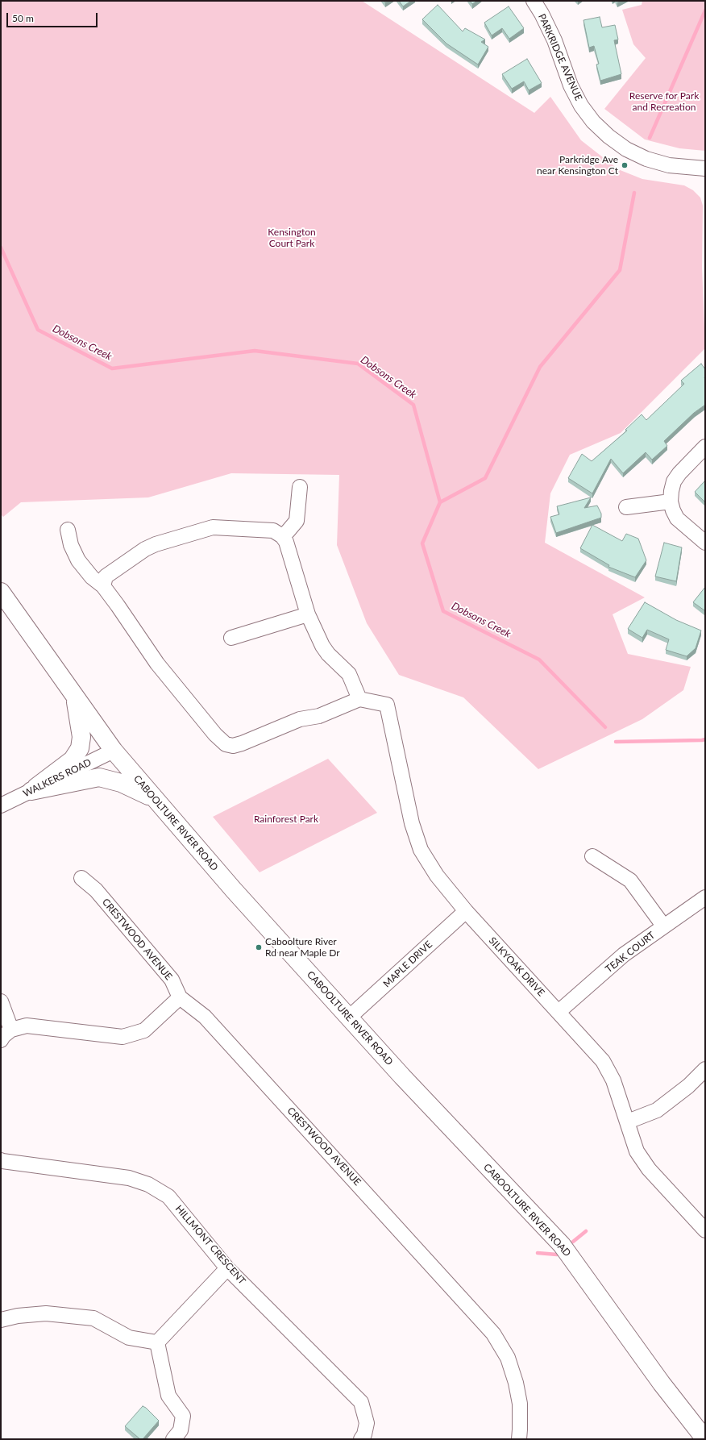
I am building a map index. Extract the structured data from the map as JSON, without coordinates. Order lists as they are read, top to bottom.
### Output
{
  "streets": {
    "main road": ["CABOOLTURE RIVER ROAD"],
    "street": [
      "PARKRIDGE AVENUE",
      "WALKERS ROAD",
      "CRESTWOOD AVENUE",
      "TEAK COURT",
      "MAPLE DRIVE",
      "SILKYOAK DRIVE",
      "HILLMONT CRESCENT"
    ]
  },
  "crossings": [
    ["WALKERS ROAD", "CABOOLTURE RIVER ROAD"],
    ["CABOOLTURE RIVER ROAD", "MAPLE DRIVE"],
    ["TEAK COURT", "SILKYOAK DRIVE"],
    ["MAPLE DRIVE", "SILKYOAK DRIVE"]
  ],
  "water": ["Dobsons Creek"],
  "parks": ["Reserve for Park and Recreation", "Kensington Court Park", "Rainforest Park"],
  "places": ["Parkridge Ave near Kensington Ct", "Caboolture River Rd near Maple Dr"],
  "scale_bar": "50 m"
}
